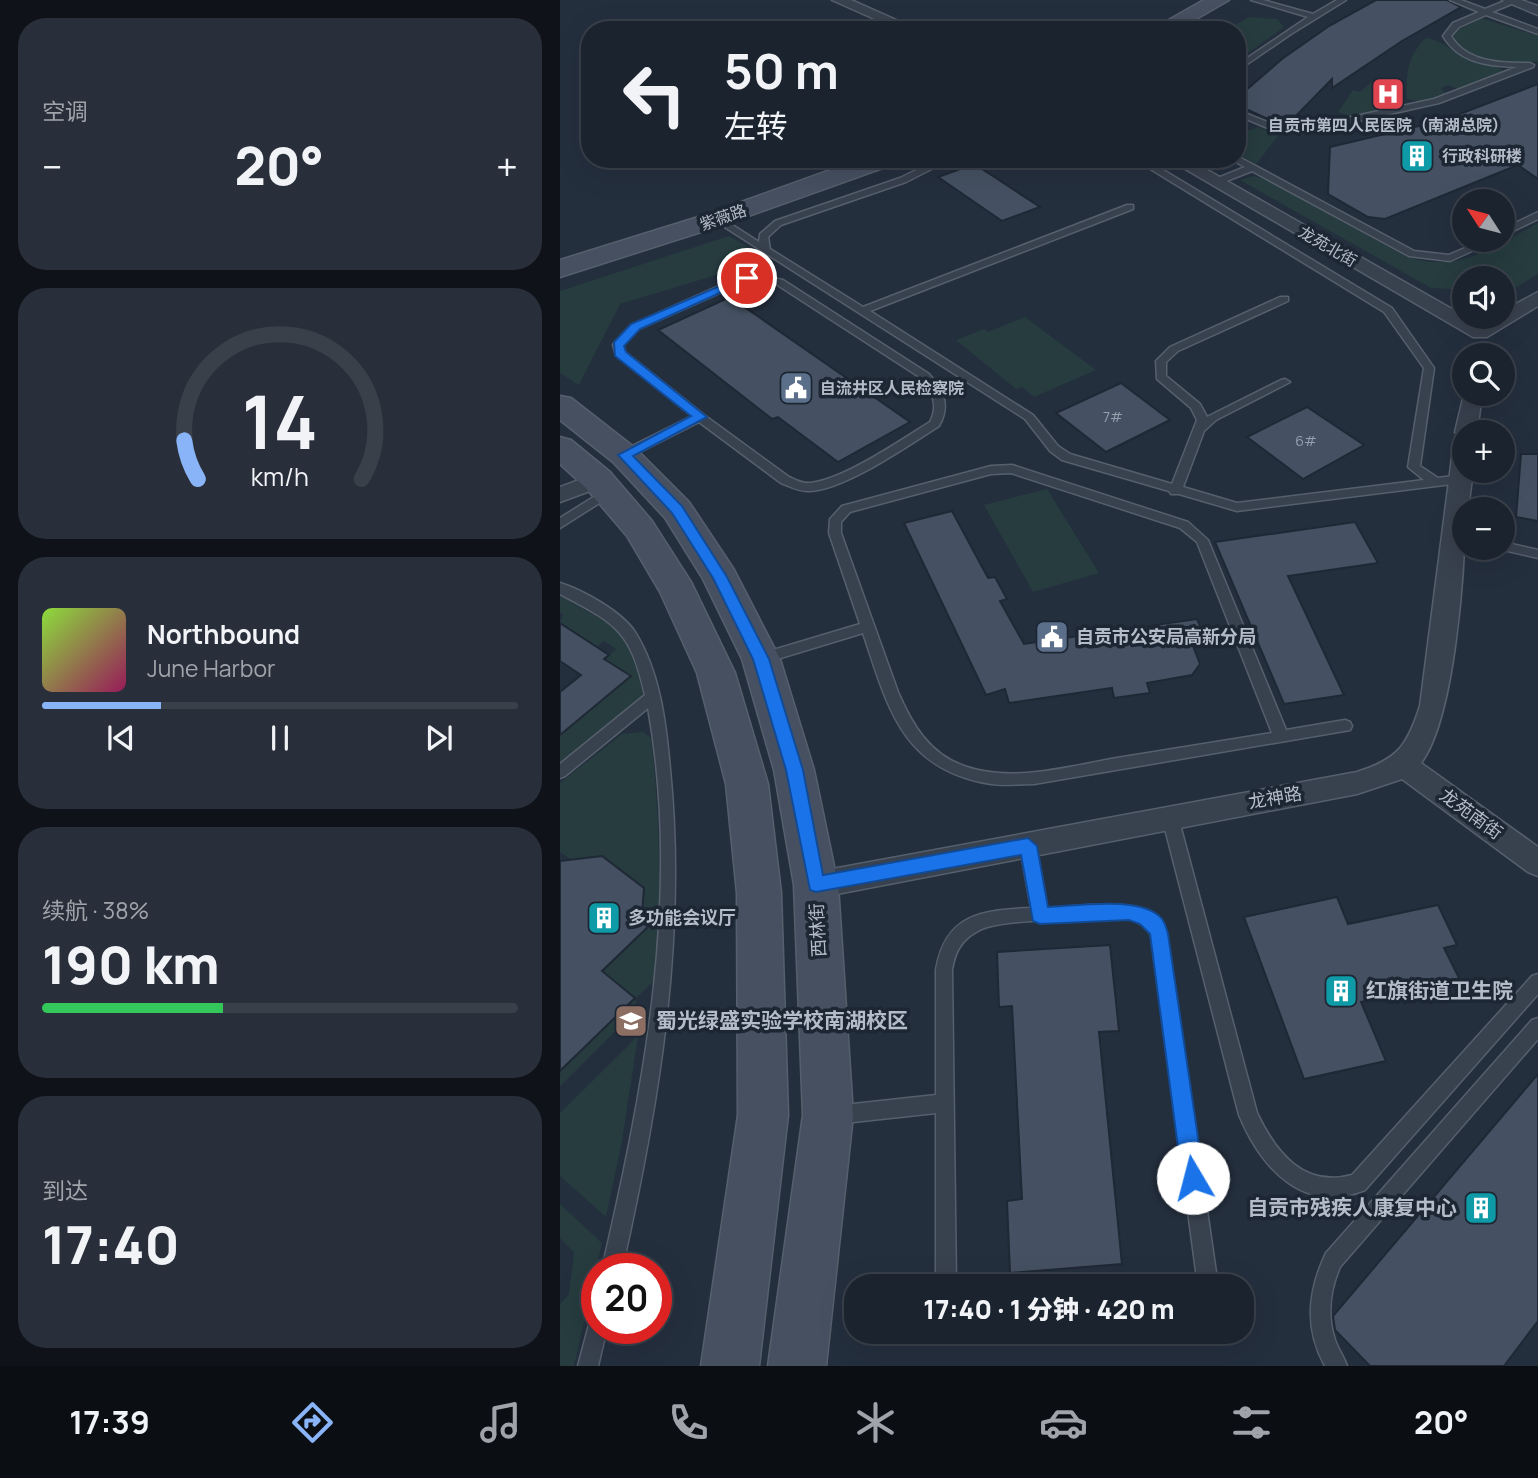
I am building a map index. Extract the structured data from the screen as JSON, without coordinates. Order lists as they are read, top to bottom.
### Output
{
  "streets": {
    "main road": ["紫薇路", "西林街"],
    "street": ["龙苑北街", "龙神路", "龙苑南街"]
  },
  "crossings": [
    ["龙神路", "龙苑南街"],
    ["龙神路", "西林街"]
  ],
  "places": {
    "hospital": ["自贡市第四人民医院（南湖总院）"],
    "building": [
      "行政科研楼",
      "多功能会议厅",
      "红旗街道卫生院",
      "自贡市残疾人康复中心"
    ],
    "public building": ["自流井区人民检察院", "自贡市公安局高新分局"],
    "school or university": ["蜀光绿盛实验学校南湖校区"]
  },
  "house_numbers": ["7#", "6#"],
  "north": "top left",
  "page": {
    "tile": [
      "空调",
      ["续航 · 38%", "190 km"],
      ["到达", "17:40"]
    ],
    "turn": ["50 m", "左转"],
    "heat": ["−", "20°", "+"],
    "map_buttons": ["+", "−"],
    "song": ["Northbound", "June Harbor"],
    "limit": "20",
    "trip": "17:40 · 1 分钟 · 420 m",
    "tabs": ["17:39", "20°"],
    "gauge": ["14", "km/h"]
  }
}
